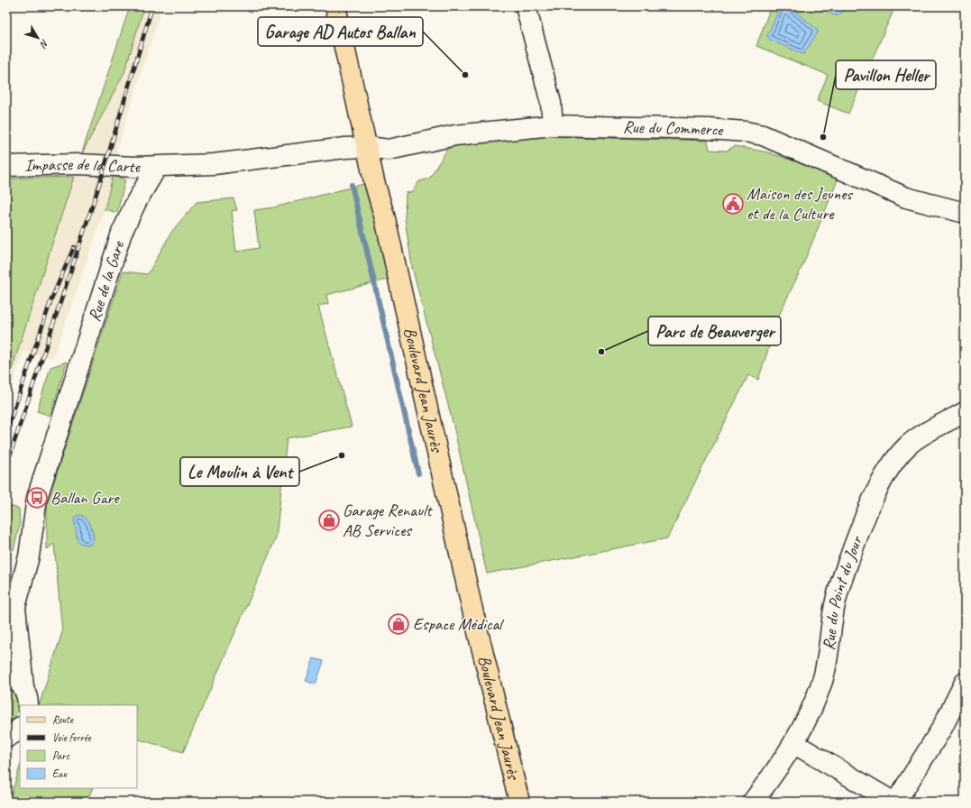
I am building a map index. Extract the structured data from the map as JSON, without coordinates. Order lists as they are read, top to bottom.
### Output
{
  "streets": {
    "main road": ["Boulevard Jean Jaurès"],
    "street": [
      "Rue du Commerce",
      "Impasse de la Carte",
      "Rue de la Gare",
      "Rue du Point du Jour"
    ]
  },
  "crossings": [
    ["Rue du Commerce", "Boulevard Jean Jaurès"],
    ["Impasse de la Carte", "Rue de la Gare"]
  ],
  "places": {
    "other": [
      "Garage AD Autos Ballan",
      "Pavillon Heller",
      "Parc de Beauverger",
      "Le Moulin à Vent"
    ],
    "public building": ["Maison des Jeunes et de la Culture"],
    "bus stop": ["Ballan Gare"],
    "shop": ["Garage Renault AB Services", "Espace Médical"]
  },
  "legend": [
    "Route",
    "Voie ferrée",
    "Parc",
    "Eau"
  ],
  "north": "bottom right"
}
